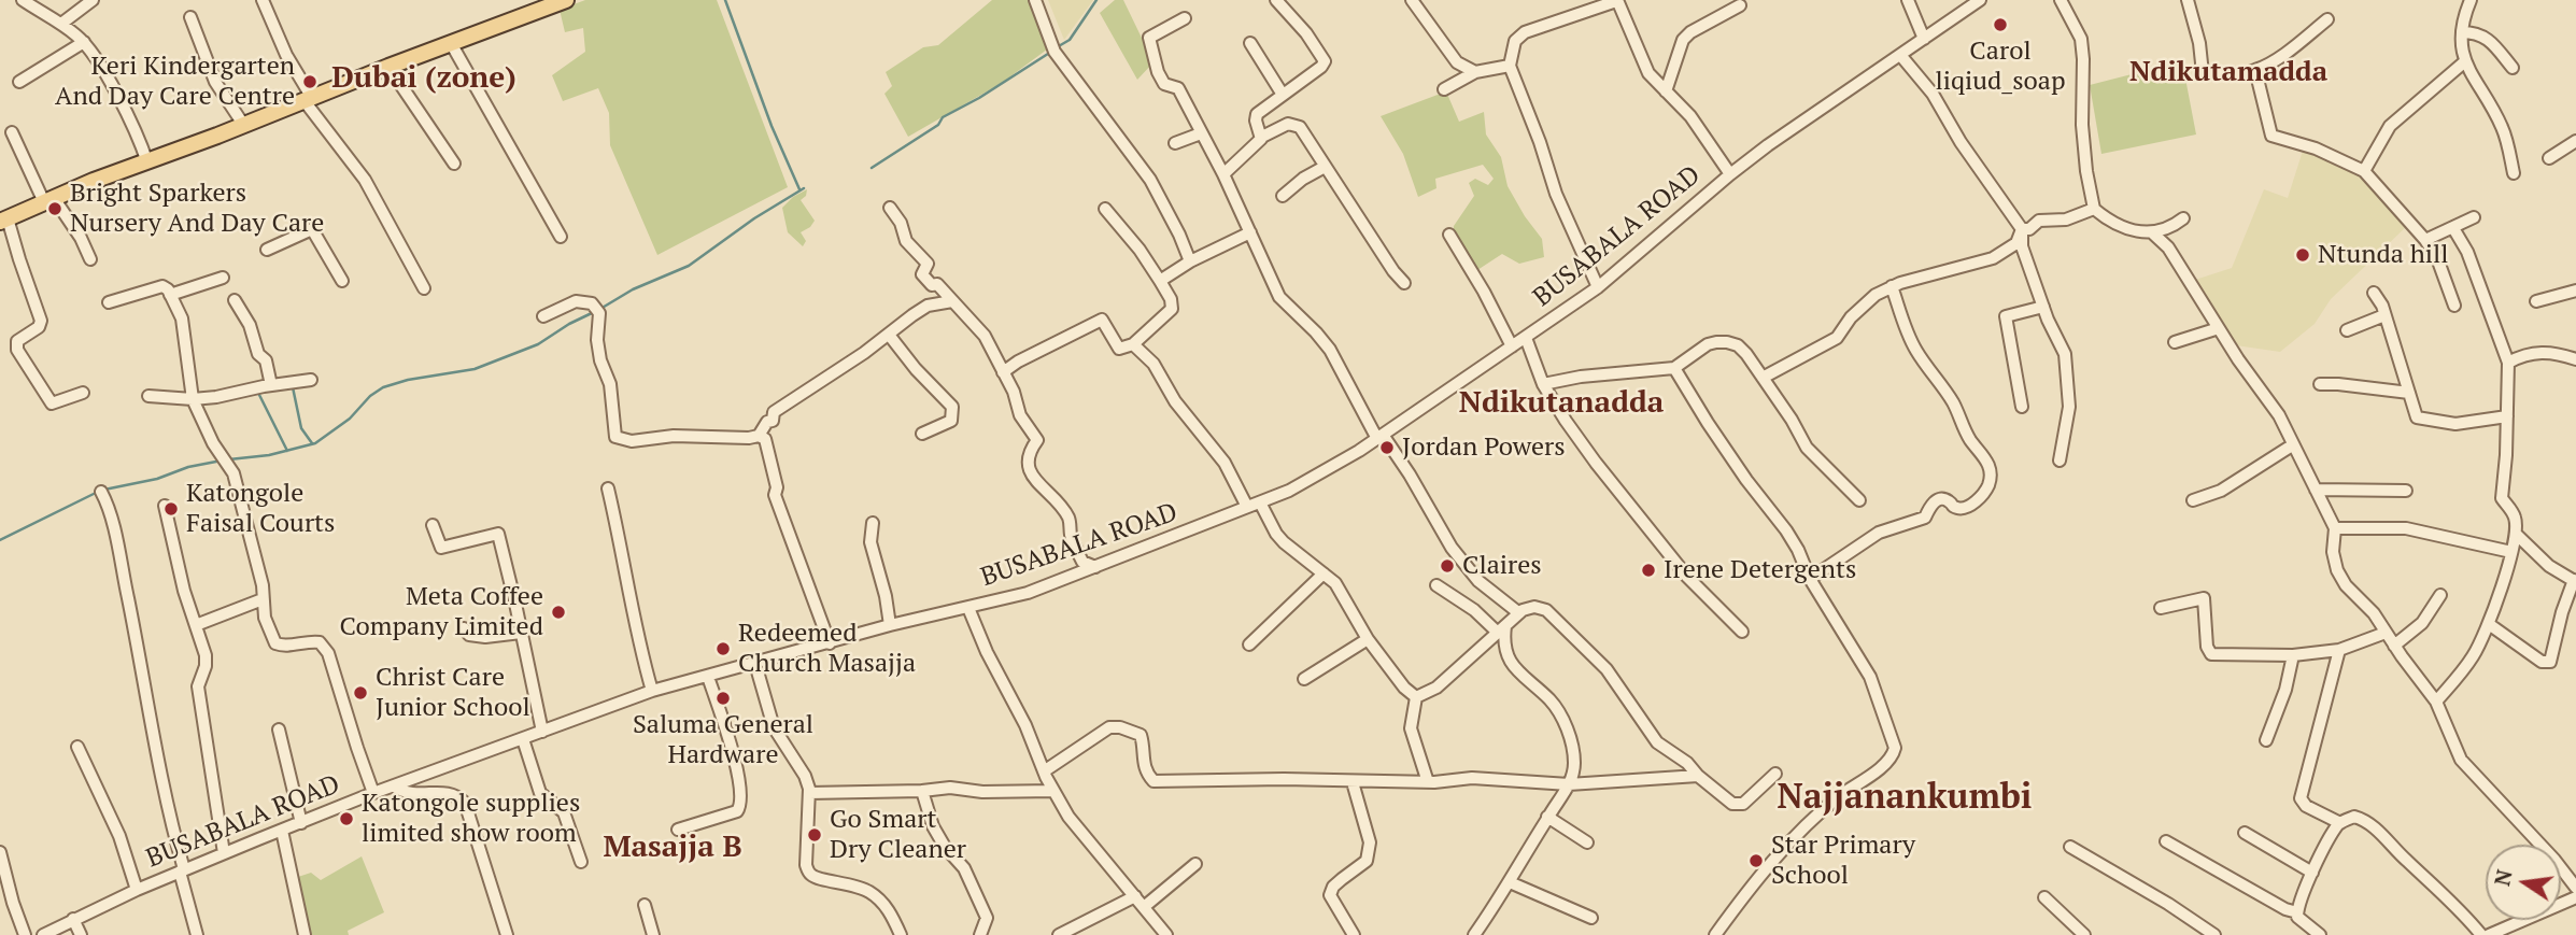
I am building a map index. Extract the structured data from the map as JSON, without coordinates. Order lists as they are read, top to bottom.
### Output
{
  "streets": {
    "street": ["BUSABALA ROAD"]
  },
  "districts": [
    "Ndikutamadda",
    "Dubai (zone)",
    "Ndikutanadda",
    "Najjanankumbi",
    "Masajja B"
  ],
  "places": [
    "Carol liqiud_soap",
    "Keri Kindergarten And Day Care Centre",
    "Bright Sparkers Nursery And Day Care",
    "Ntunda hill",
    "Jordan Powers",
    "Katongole Faisal Courts",
    "Claires",
    "Irene Detergents",
    "Meta Coffee Company Limited",
    "Redeemed Church Masajja",
    "Christ Care Junior School",
    "Saluma General Hardware",
    "Katongole supplies limited show room",
    "Go Smart Dry Cleaner",
    "Star Primary School"
  ],
  "north": "left"
}
